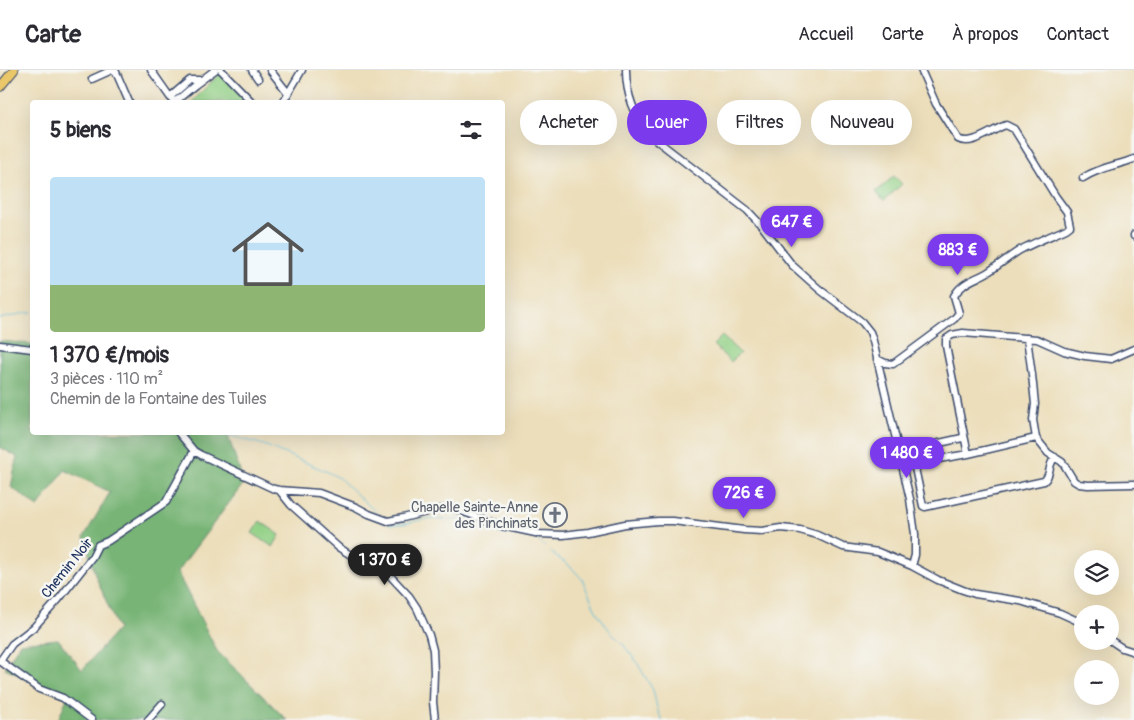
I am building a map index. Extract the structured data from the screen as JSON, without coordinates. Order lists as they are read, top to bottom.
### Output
{
  "streets": {
    "street": ["Chemin Noir"]
  },
  "places": {
    "church": ["Chapelle Sainte-Anne des Pinchinats"]
  },
  "page": {
    "header": "Carte",
    "nav": [
      "Accueil",
      "Carte",
      "À propos",
      "Contact"
    ],
    "chip": [
      "Acheter",
      "Louer",
      "Filtres",
      "Nouveau"
    ],
    "heading": "5 biens",
    "list": [
      {
        "name": "1 370 €/mois",
        "note": "3 pièces · 110 m² · Chemin de la Fontaine des Tuiles"
      }
    ],
    "price": [
      "647 €",
      "883 €",
      "1 480 €",
      "726 €",
      "1 370 €"
    ],
    "map_buttons": ["+", "−"]
  }
}
